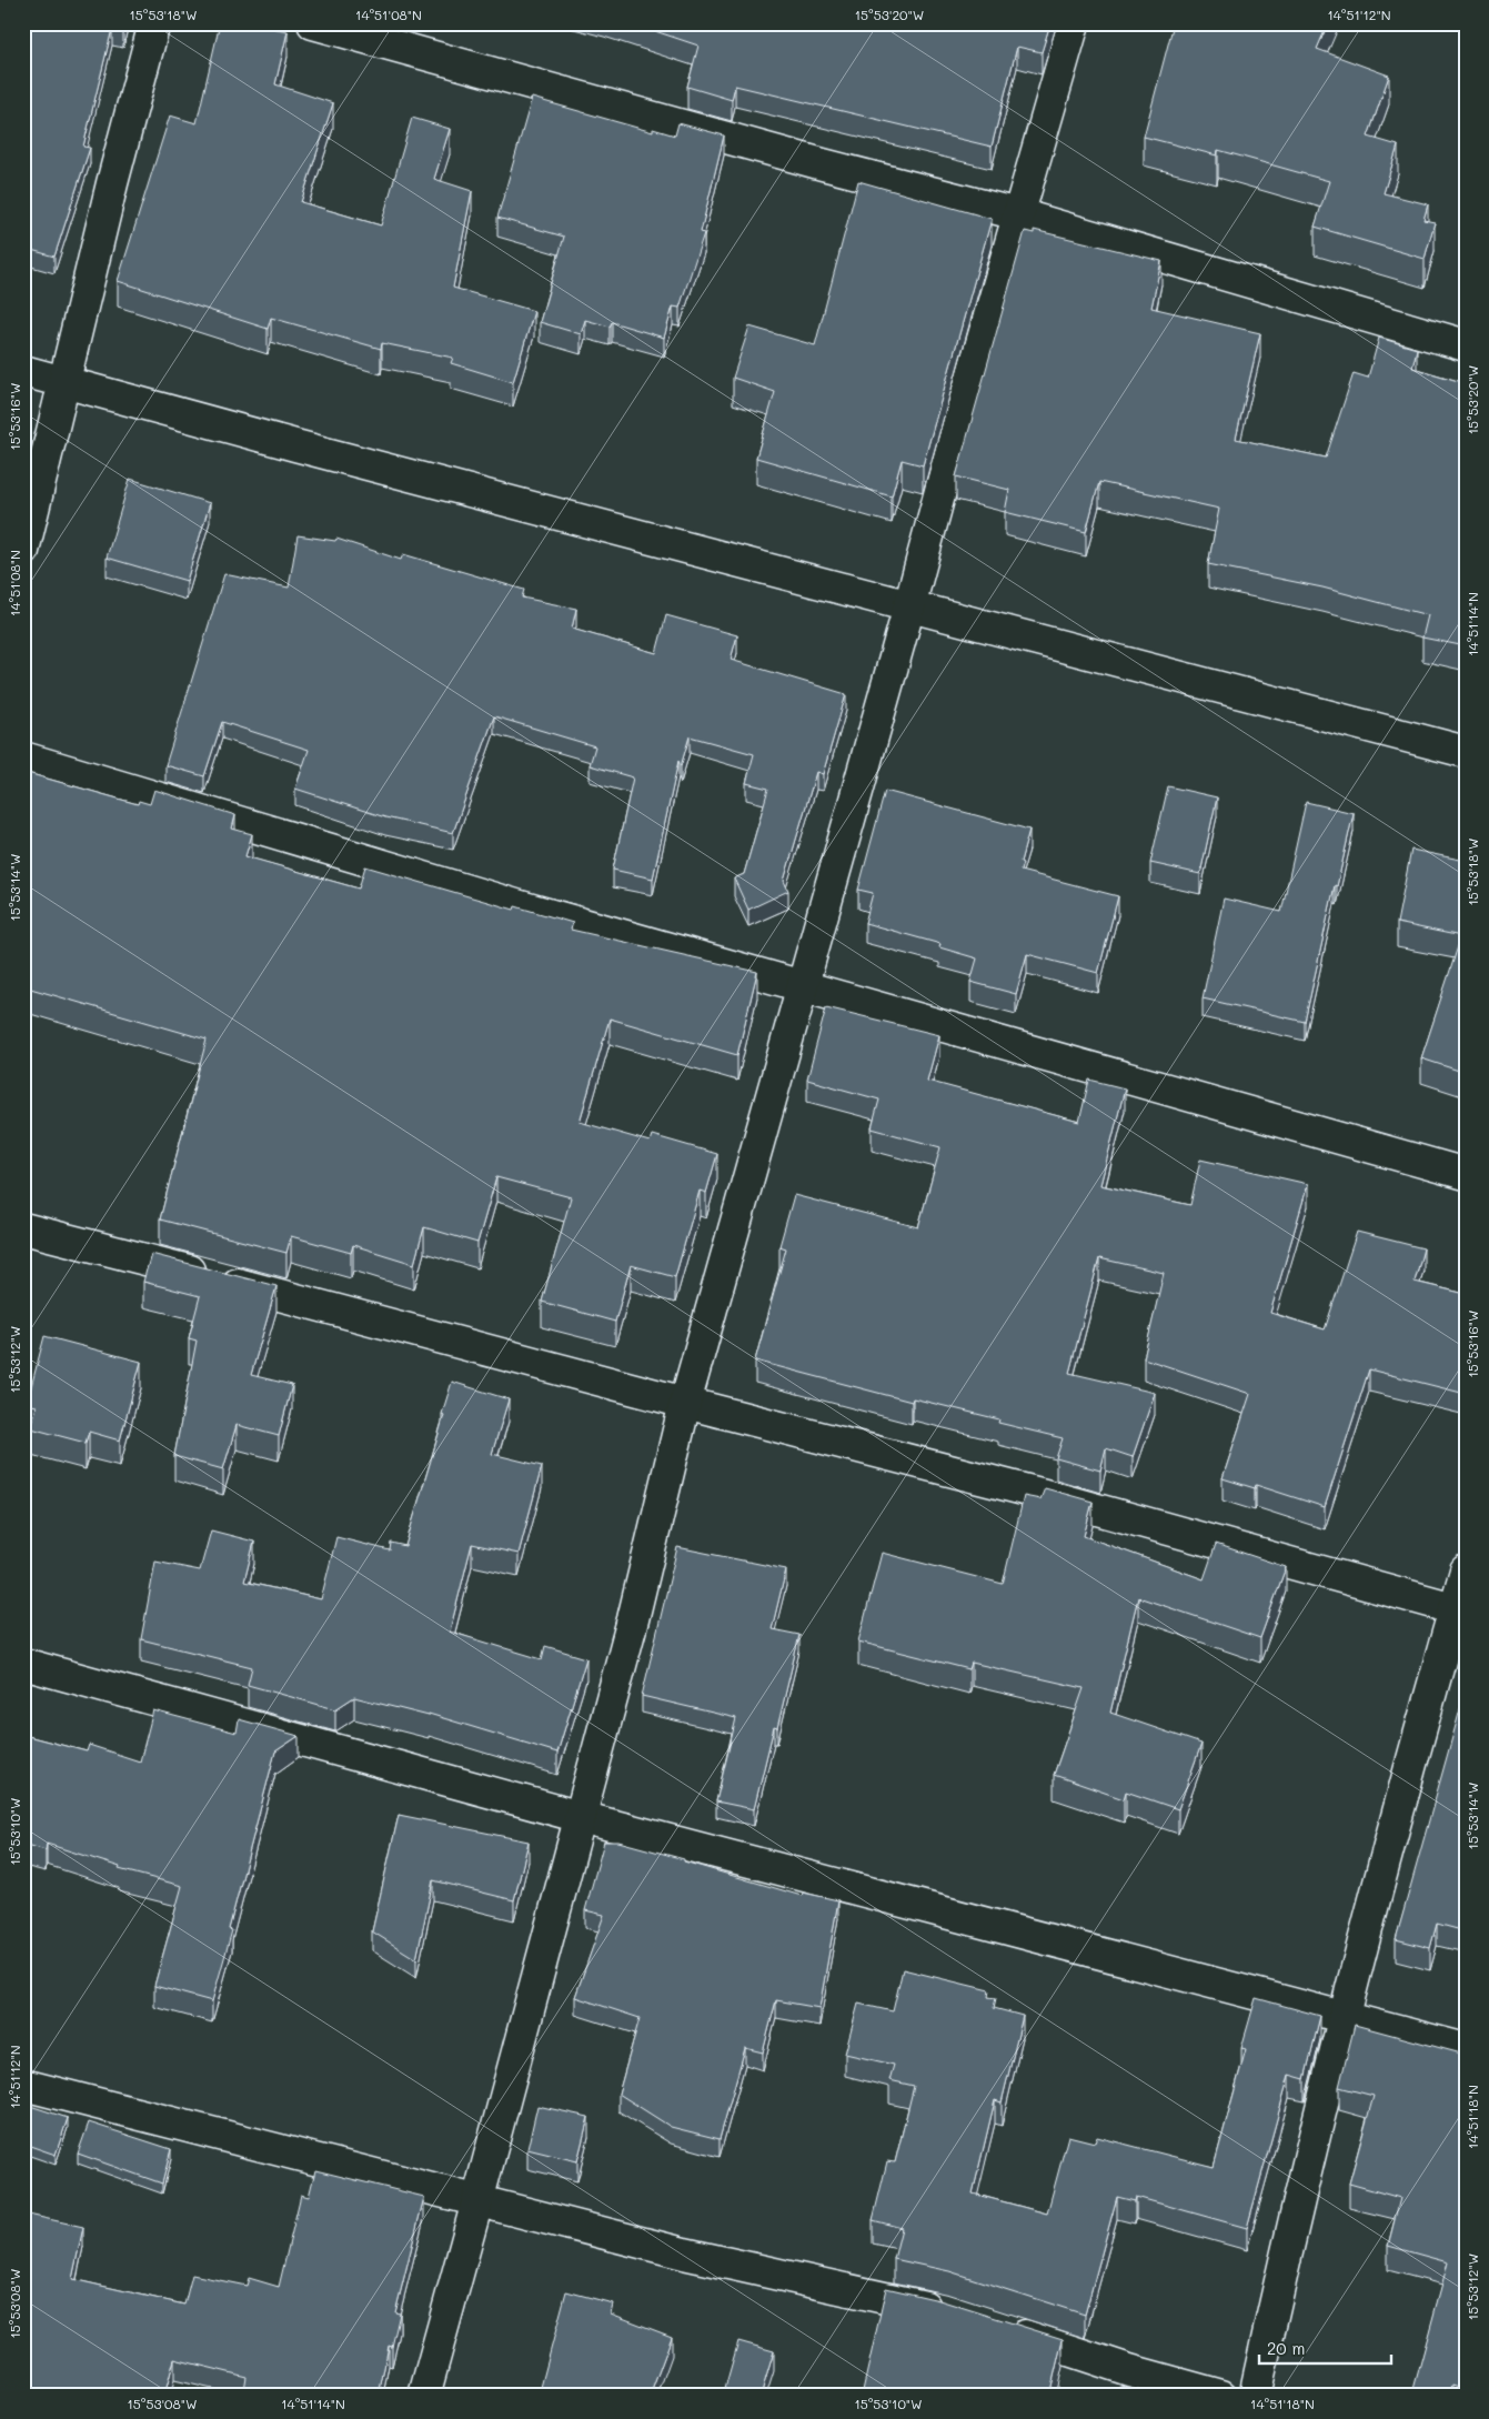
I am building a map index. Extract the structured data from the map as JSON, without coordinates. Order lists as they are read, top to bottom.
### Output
{
  "scale_bar": "20 m",
  "coordinates": [
    "15°53'18\"W",
    "14°51'08\"N",
    "15°53'20\"W",
    "14°51'12\"N",
    "15°53'16\"W",
    "14°51'14\"N",
    "15°53'14\"W",
    "15°53'12\"W",
    "15°53'10\"W",
    "14°51'18\"N",
    "15°53'08\"W"
  ]
}
